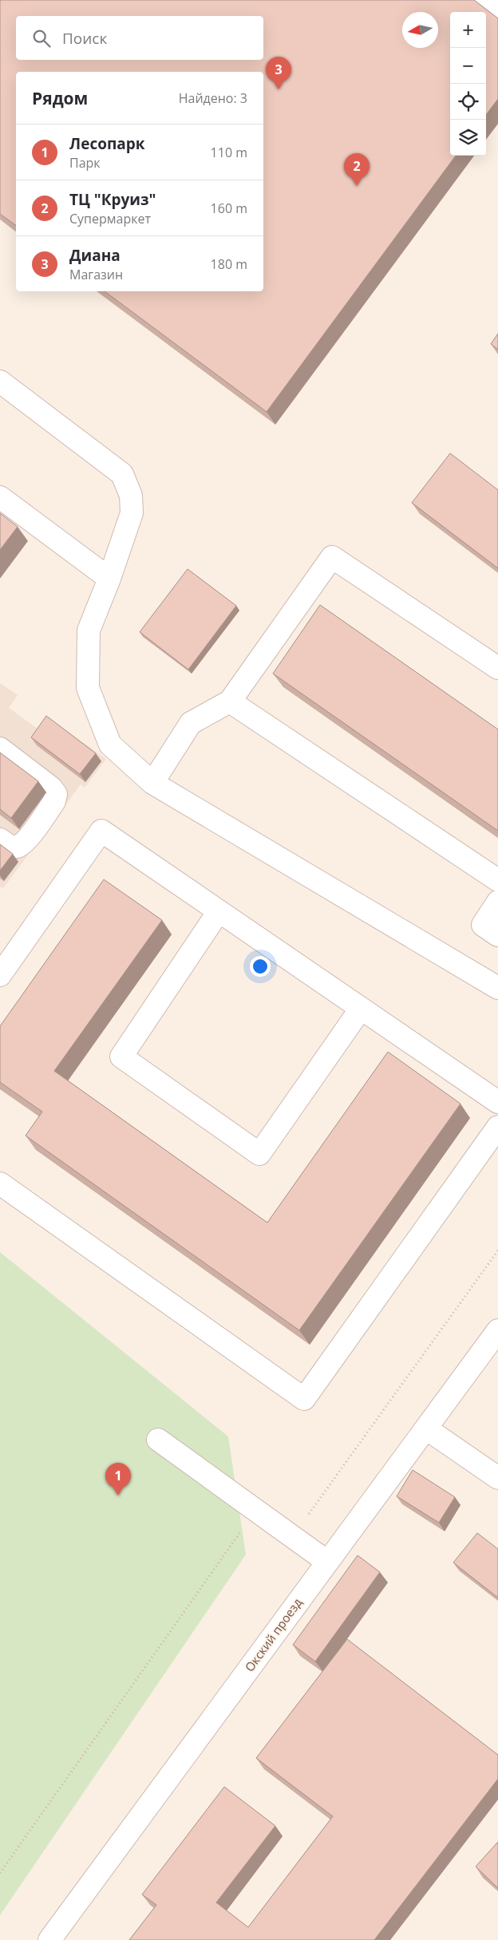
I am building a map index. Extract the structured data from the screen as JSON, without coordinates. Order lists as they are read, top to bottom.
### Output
{
  "streets": {
    "street": ["Окский проезд"]
  },
  "north": "left",
  "page": {
    "map_buttons": ["+", "−"],
    "search": "Поиск",
    "pins": ["3", "2", "1"],
    "heading": ["Рядом", "Найдено: 3"],
    "list": [
      {
        "mark": "1",
        "name": "Лесопарк",
        "note": "Парк",
        "value": "110 m"
      },
      {
        "mark": "2",
        "name": "ТЦ \"Круиз\"",
        "note": "Супермаркет",
        "value": "160 m"
      },
      {
        "mark": "3",
        "name": "Диана",
        "note": "Магазин",
        "value": "180 m"
      }
    ]
  }
}
